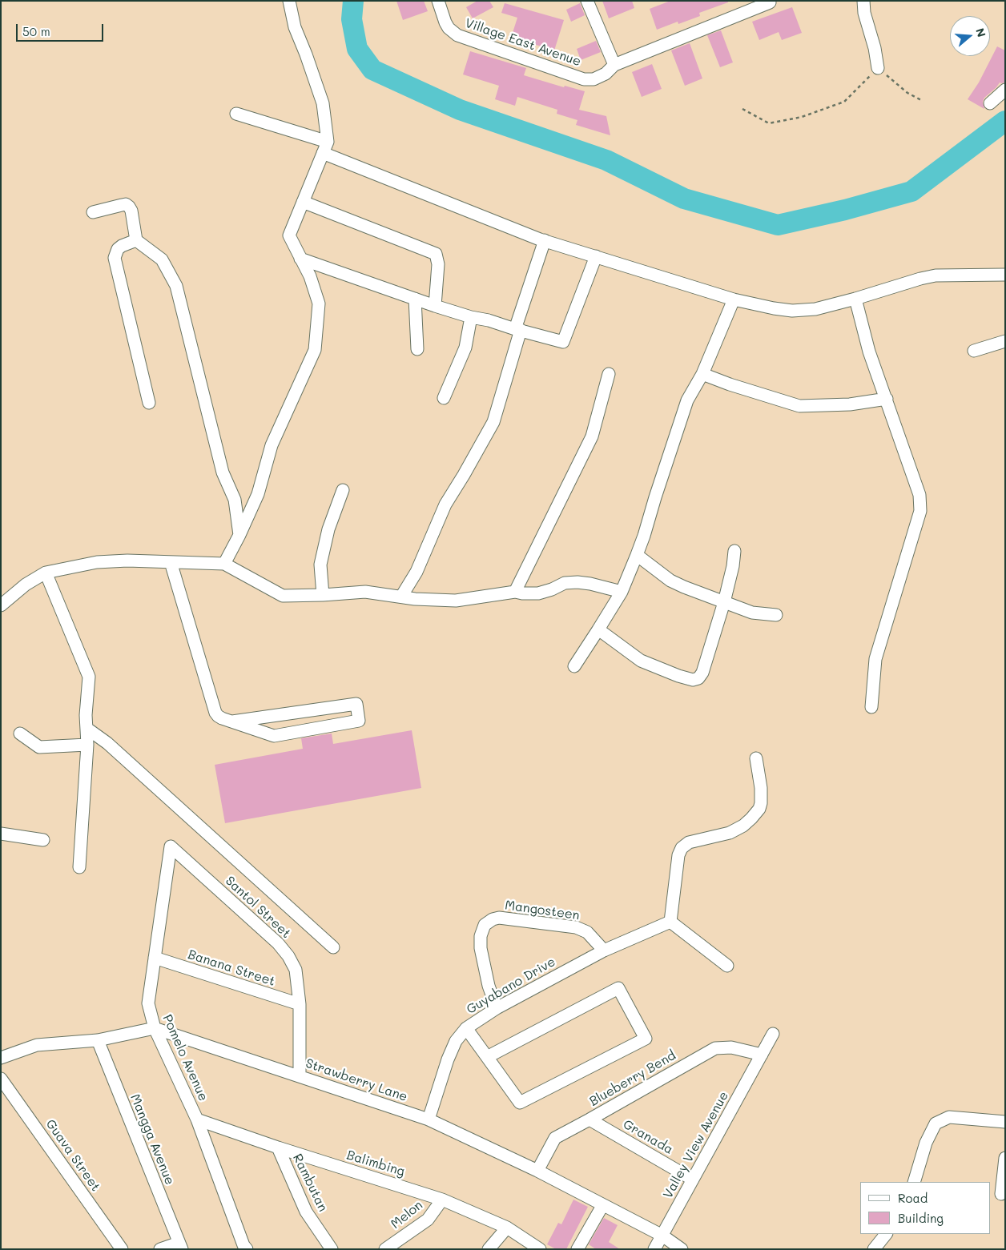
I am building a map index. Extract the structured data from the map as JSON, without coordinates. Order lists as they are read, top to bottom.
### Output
{
  "streets": {
    "street": [
      "Village East Avenue",
      "Santol Street",
      "Mangosteen",
      "Banana Street",
      "Guyabano Drive",
      "Pomelo Avenue",
      "Blueberry Bend",
      "Strawberry Lane",
      "Granada",
      "Mangga Avenue",
      "Valley View Avenue",
      "Guava Street",
      "Balimbing",
      "Rambutan",
      "Melon"
    ]
  },
  "crossings": [
    ["Santol Street", "Banana Street"],
    ["Santol Street", "Pomelo Avenue"],
    ["Santol Street", "Strawberry Lane"],
    ["Mangosteen", "Guyabano Drive"],
    ["Banana Street", "Pomelo Avenue"],
    ["Guyabano Drive", "Strawberry Lane"],
    ["Pomelo Avenue", "Strawberry Lane"],
    ["Pomelo Avenue", "Balimbing"],
    ["Blueberry Bend", "Strawberry Lane"],
    ["Blueberry Bend", "Granada"],
    ["Blueberry Bend", "Valley View Avenue"],
    ["Strawberry Lane", "Valley View Avenue"],
    ["Granada", "Valley View Avenue"],
    ["Balimbing", "Rambutan"],
    ["Balimbing", "Melon"]
  ],
  "legend": ["Road", "Building"],
  "scale_bar": "50 m",
  "north": "right"
}
